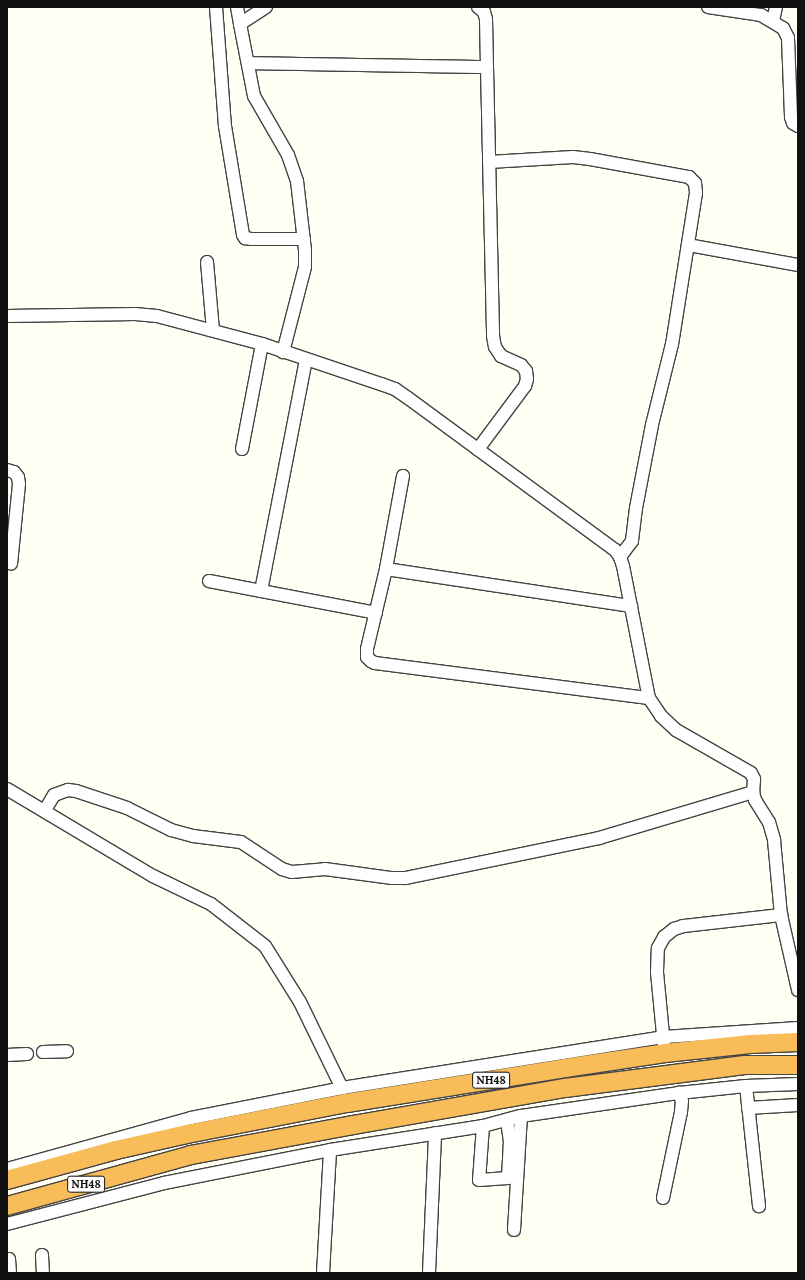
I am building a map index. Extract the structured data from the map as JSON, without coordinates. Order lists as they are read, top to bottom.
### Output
{
  "streets": {
    "highway": ["NH48"]
  }
}
